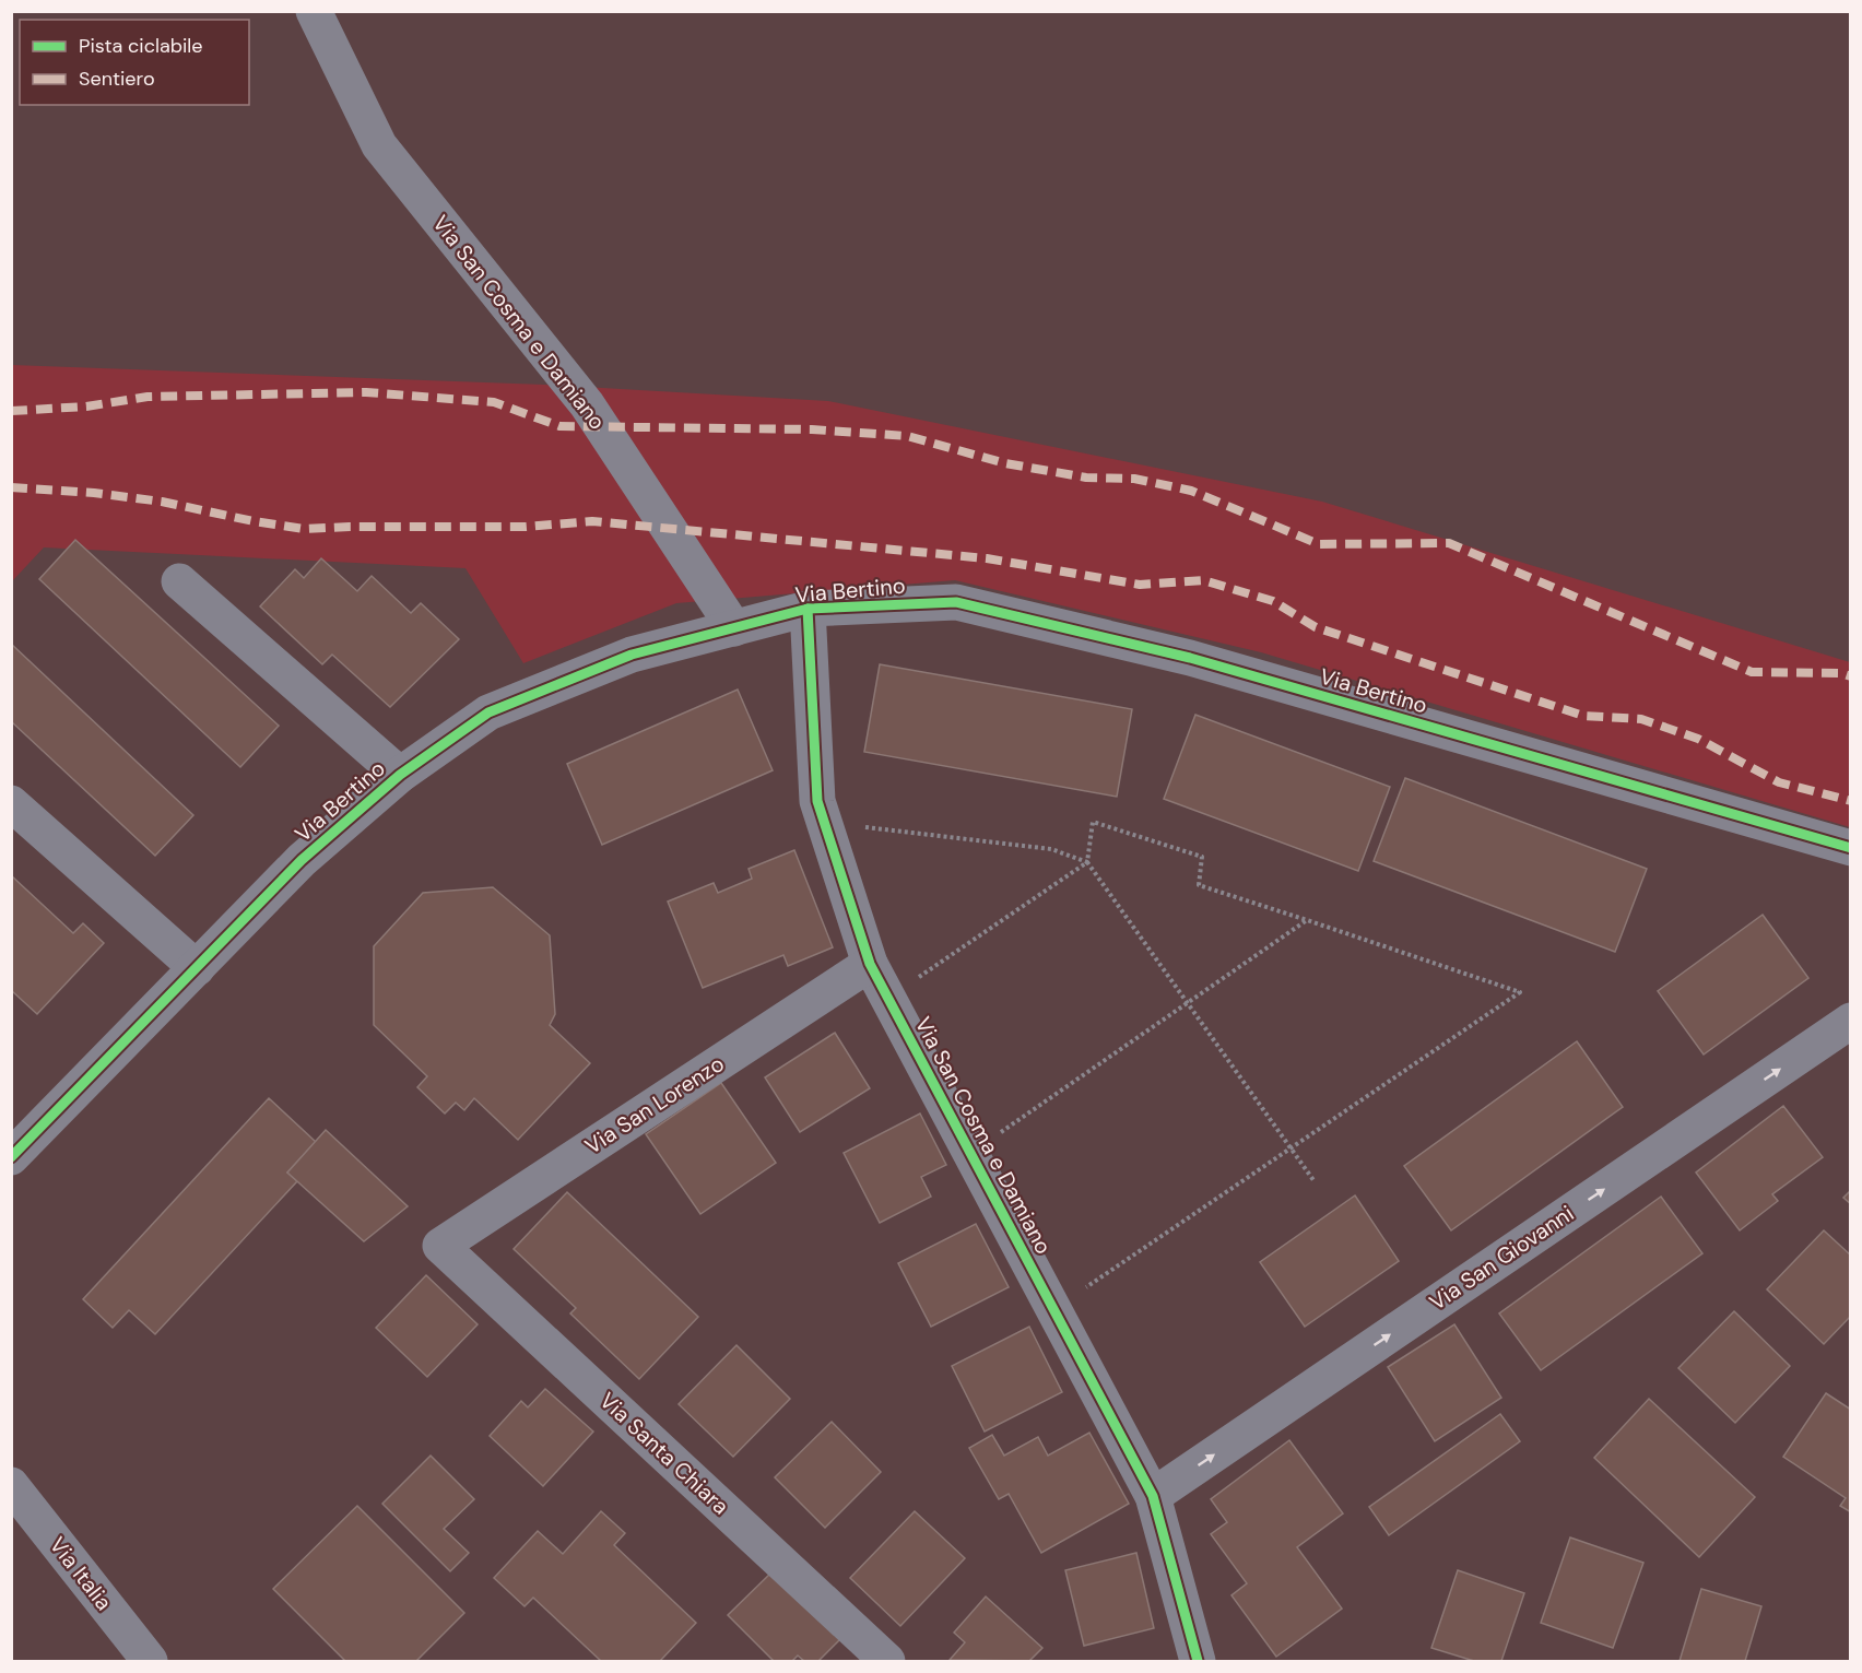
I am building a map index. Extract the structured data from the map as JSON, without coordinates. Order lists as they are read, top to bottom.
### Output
{
  "streets": {
    "street": [
      "Via San Cosma e Damiano",
      "Via Bertino",
      "Via San Lorenzo",
      "Via San Giovanni",
      "Via Santa Chiara",
      "Via Italia"
    ]
  },
  "crossings": [
    ["Via San Cosma e Damiano", "Via Bertino"],
    ["Via San Cosma e Damiano", "Via San Lorenzo"],
    ["Via San Cosma e Damiano", "Via San Giovanni"],
    ["Via San Lorenzo", "Via Santa Chiara"]
  ],
  "one_way": ["Via San Giovanni"],
  "legend": ["Pista ciclabile", "Sentiero"]
}
